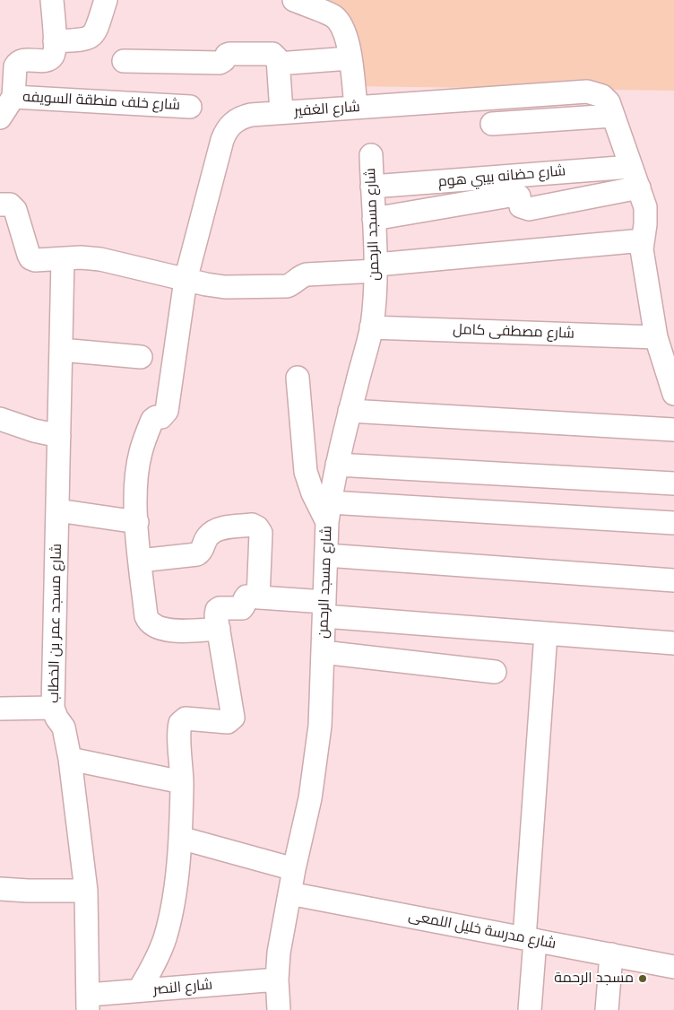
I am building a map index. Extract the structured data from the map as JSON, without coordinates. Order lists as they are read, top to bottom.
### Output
{
  "streets": {
    "street": [
      "شارع خلف منطقة السويفه",
      "شارع الغفير",
      "شارع حضانه بيبي هوم",
      "شارع مسجد الرحمن",
      "شارع مصطفى كامل",
      "شارع مسجد عمر بن الخطاب",
      "شارع مدرسة خليل اللمعى",
      "شارع النصر"
    ]
  },
  "crossings": [
    ["شارع حضانه بيبي هوم", "شارع مسجد الرحمن"],
    ["شارع مسجد الرحمن", "شارع مصطفى كامل"],
    ["شارع مسجد الرحمن", "شارع مدرسة خليل اللمعى"],
    ["شارع مسجد الرحمن", "شارع النصر"],
    ["شارع مسجد عمر بن الخطاب", "شارع النصر"]
  ],
  "places": ["مسجد الرحمة"]
}
